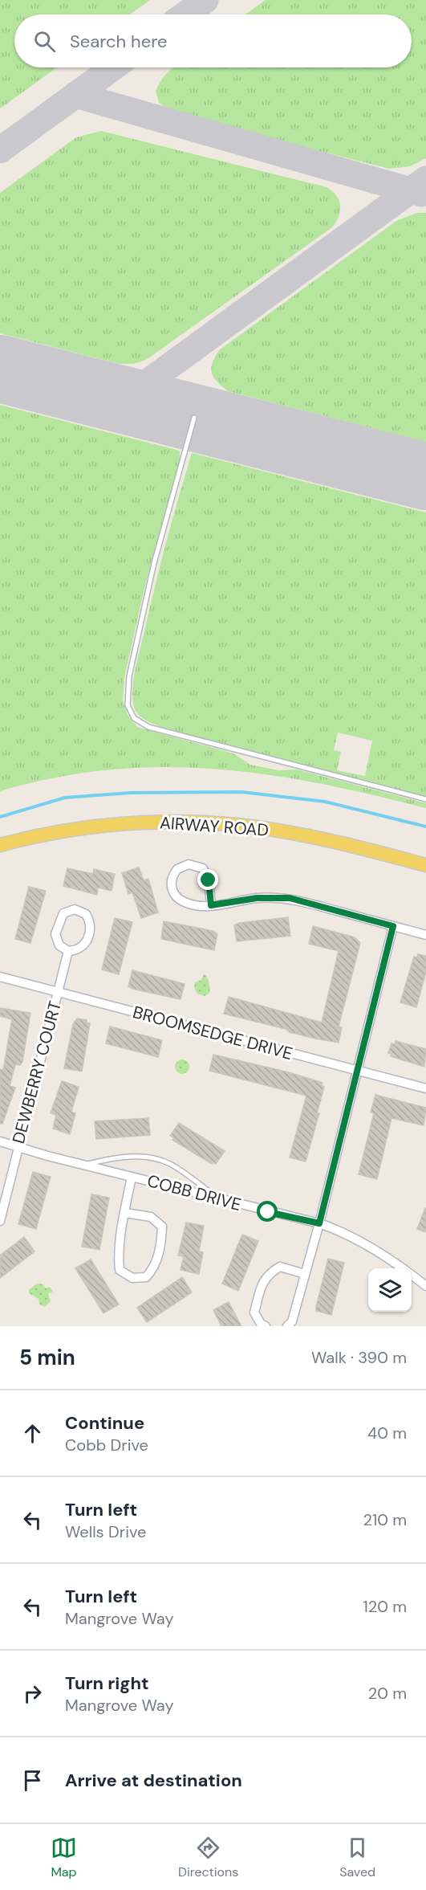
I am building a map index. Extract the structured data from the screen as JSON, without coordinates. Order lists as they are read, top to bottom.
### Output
{
  "streets": {
    "main road": ["AIRWAY ROAD"],
    "street": ["BROOMSEDGE DRIVE", "DEWBERRY COURT", "COBB DRIVE"]
  },
  "crossings": [
    ["BROOMSEDGE DRIVE", "DEWBERRY COURT"],
    ["DEWBERRY COURT", "COBB DRIVE"]
  ],
  "page": {
    "search": "Search here",
    "heading": ["5 min", "Walk · 390 m"],
    "list": [
      ["Continue", "Cobb Drive", "40 m"],
      ["Turn left", "Wells Drive", "210 m"],
      ["Turn left", "Mangrove Way", "120 m"],
      ["Turn right", "Mangrove Way", "20 m"],
      "Arrive at destination"
    ],
    "nav": ["Map", "Directions", "Saved"]
  }
}
